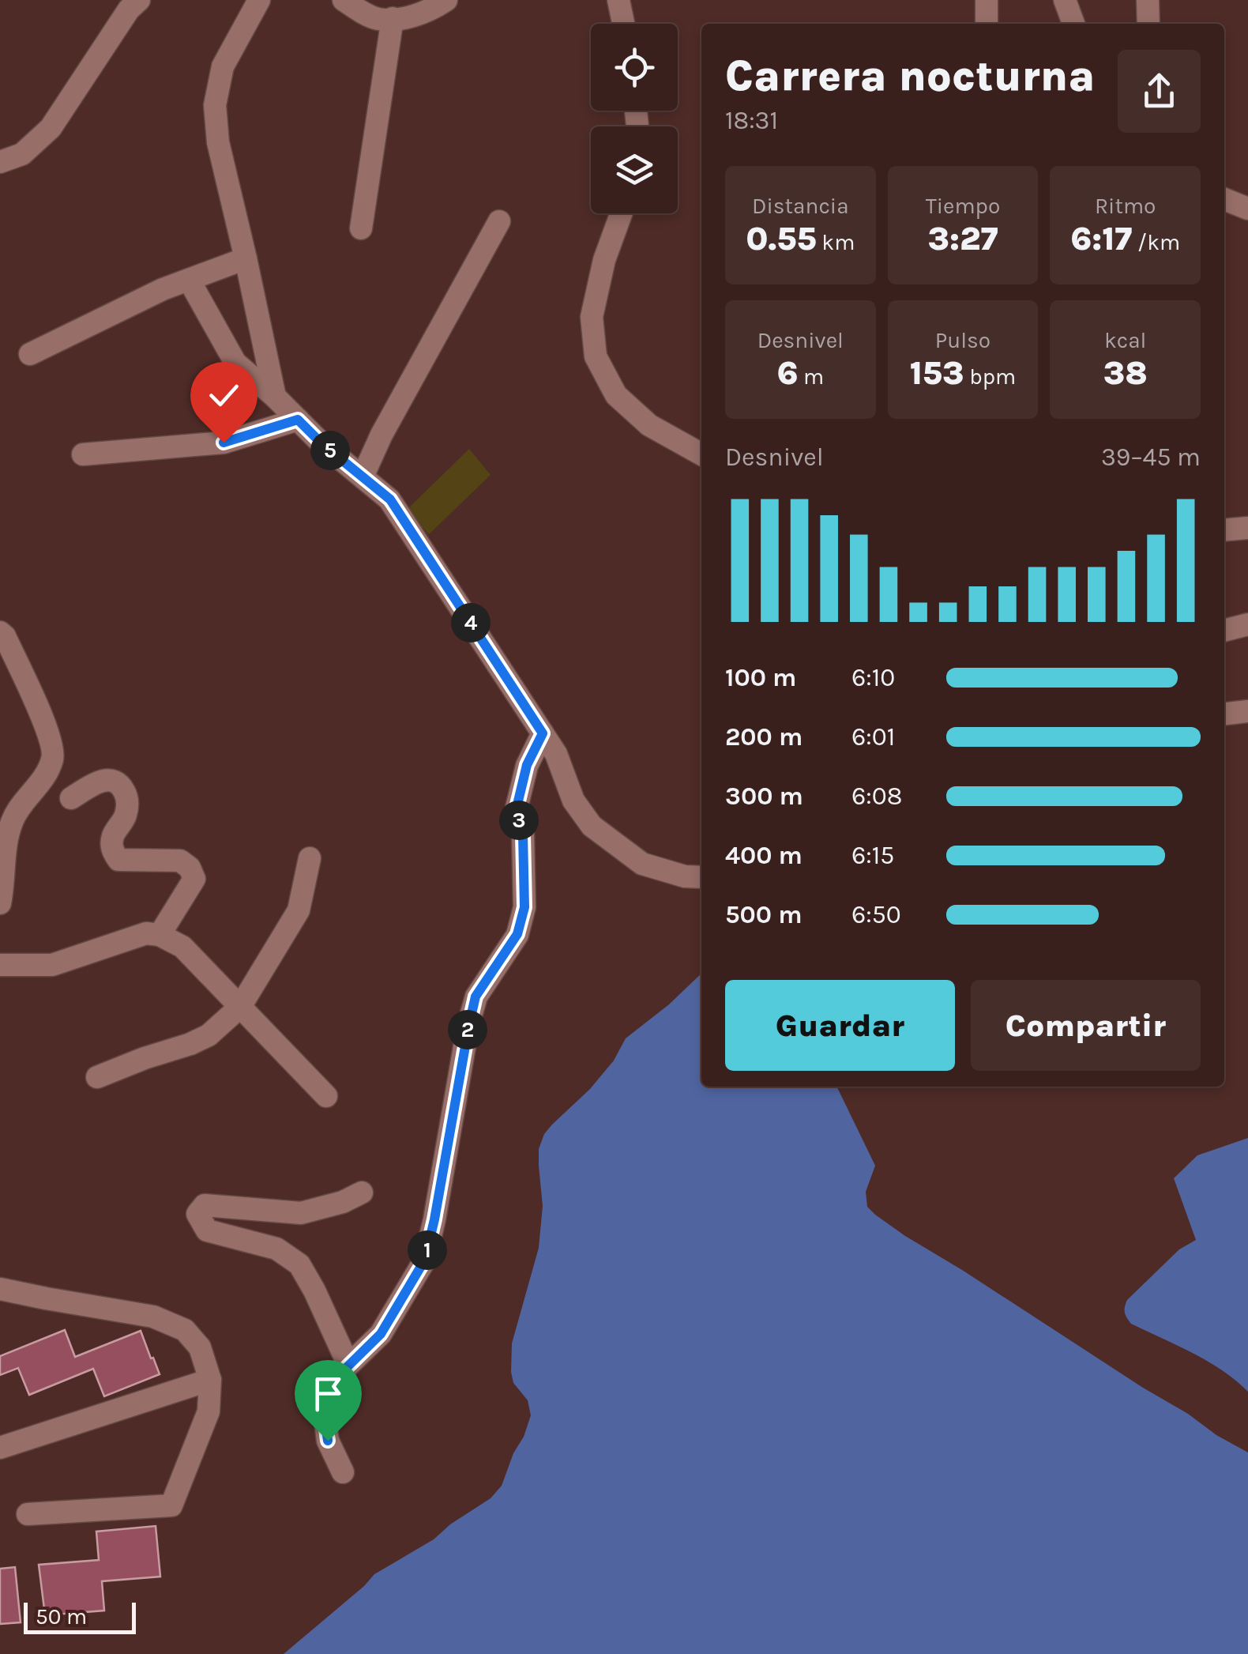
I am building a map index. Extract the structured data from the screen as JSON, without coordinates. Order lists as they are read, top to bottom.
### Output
{
  "scale_bar": "50 m",
  "page": {
    "heading": ["Carrera nocturna", "18:31"],
    "stats": [
      ["Distancia", "0.55 km"],
      ["Tiempo", "3:27"],
      ["Ritmo", "6:17 /km"],
      ["Desnivel", "6 m"],
      ["Pulso", "153 bpm"],
      ["kcal", "38"]
    ],
    "chart": ["Desnivel", "39–45 m"],
    "pins": [
      "5",
      "4",
      "3",
      "2",
      "1"
    ],
    "list": [
      {
        "name": "100 m",
        "note": "6:10"
      },
      {
        "name": "200 m",
        "note": "6:01"
      },
      {
        "name": "300 m",
        "note": "6:08"
      },
      {
        "name": "400 m",
        "note": "6:15"
      },
      {
        "name": "500 m",
        "note": "6:50"
      }
    ],
    "buttons": ["Guardar", "Compartir"],
    "scale": "50 m"
  }
}
